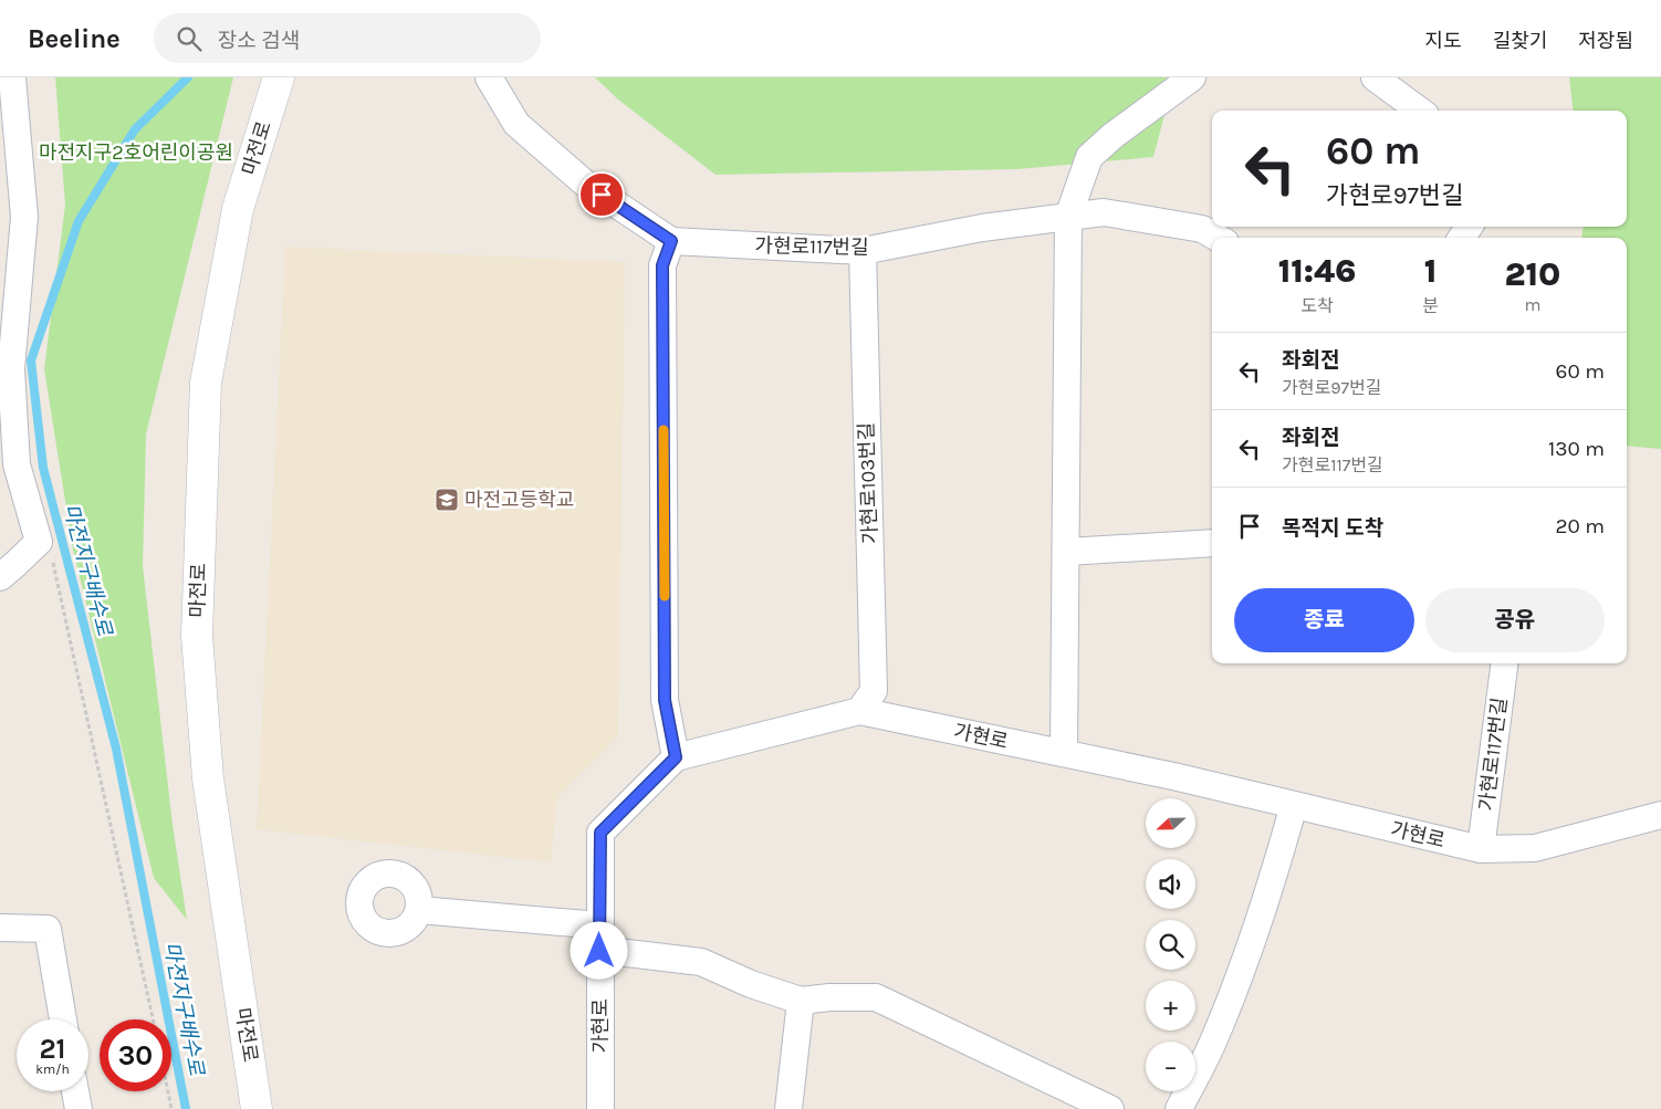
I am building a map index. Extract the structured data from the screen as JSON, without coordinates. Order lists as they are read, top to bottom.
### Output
{
  "streets": {
    "street": [
      "마전로",
      "가현로117번길",
      "가현로103번길",
      "가현로"
    ]
  },
  "crossings": [
    ["가현로117번길", "가현로103번길"],
    ["가현로117번길", "가현로"],
    ["가현로103번길", "가현로"]
  ],
  "water": ["마전지구배수로"],
  "parks": ["마전지구2호어린이공원"],
  "places": {
    "school or university": ["마전고등학교"]
  },
  "north": "left",
  "page": {
    "header": "Beeline",
    "search": "장소 검색",
    "nav": ["지도", "길찾기", "저장됨"],
    "turn": ["60 m", "가현로97번길"],
    "eta": [
      "11:46",
      "도착",
      "1",
      "분",
      "210",
      "m"
    ],
    "list": [
      {
        "name": "좌회전",
        "note": "가현로97번길",
        "value": "60 m"
      },
      {
        "name": "좌회전",
        "note": "가현로117번길",
        "value": "130 m"
      },
      {
        "name": "목적지 도착",
        "value": "20 m"
      }
    ],
    "buttons": ["종료", "공유"],
    "map_buttons": ["+", "−"],
    "speed": "21 km/h",
    "limit": "30"
  }
}
